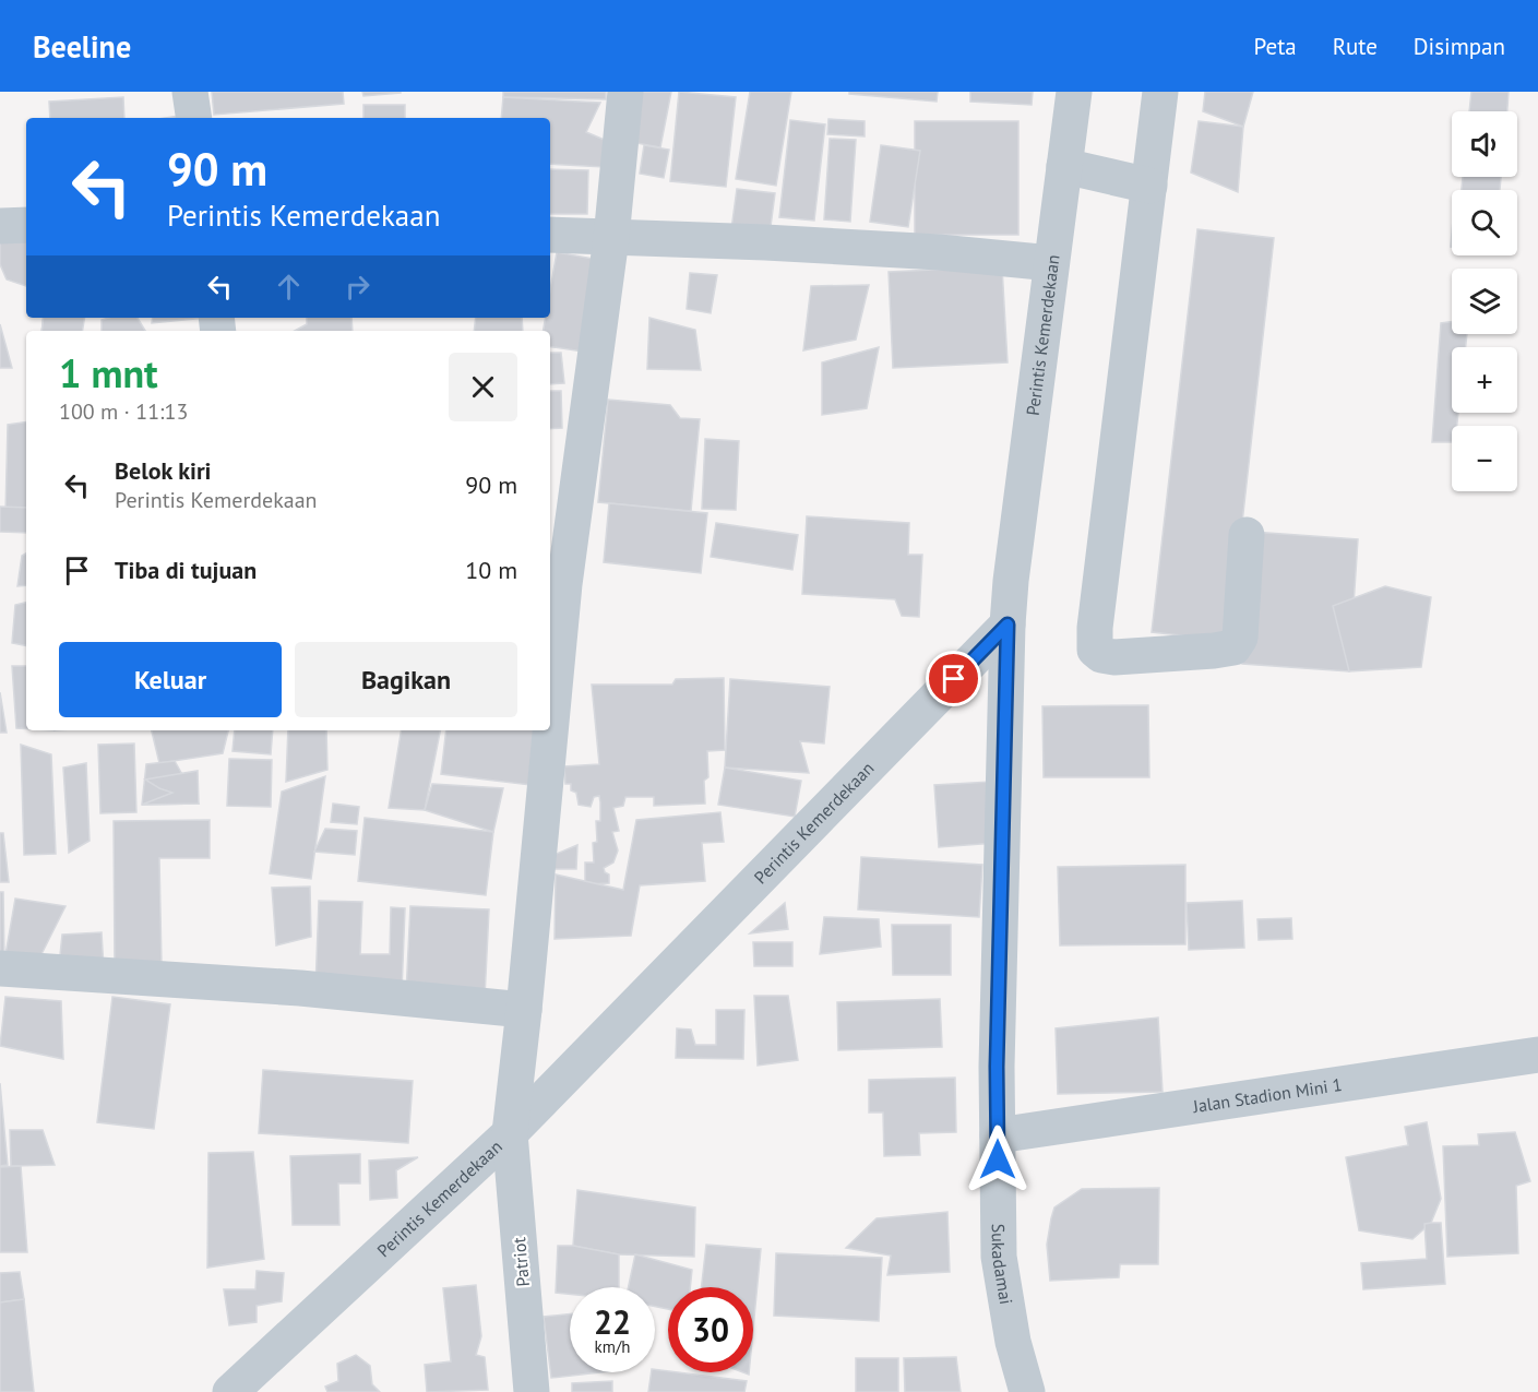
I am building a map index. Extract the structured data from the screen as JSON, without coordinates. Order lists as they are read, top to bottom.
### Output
{
  "streets": {
    "street": [
      "Perintis Kemerdekaan",
      "Jalan Stadion Mini 1",
      "Patriot",
      "Sukadamai"
    ]
  },
  "crossings": [
    ["Perintis Kemerdekaan", "Patriot"],
    ["Perintis Kemerdekaan", "Sukadamai"],
    ["Jalan Stadion Mini 1", "Sukadamai"]
  ],
  "page": {
    "header": "Beeline",
    "nav": ["Peta", "Rute", "Disimpan"],
    "map_buttons": ["+", "−"],
    "turn": ["90 m", "Perintis Kemerdekaan"],
    "heading": ["1 mnt", "100 m · 11:13"],
    "list": [
      {
        "name": "Belok kiri",
        "note": "Perintis Kemerdekaan",
        "value": "90 m"
      },
      {
        "name": "Tiba di tujuan",
        "value": "10 m"
      }
    ],
    "buttons": ["Keluar", "Bagikan"],
    "speed": "22 km/h",
    "limit": "30"
  }
}
